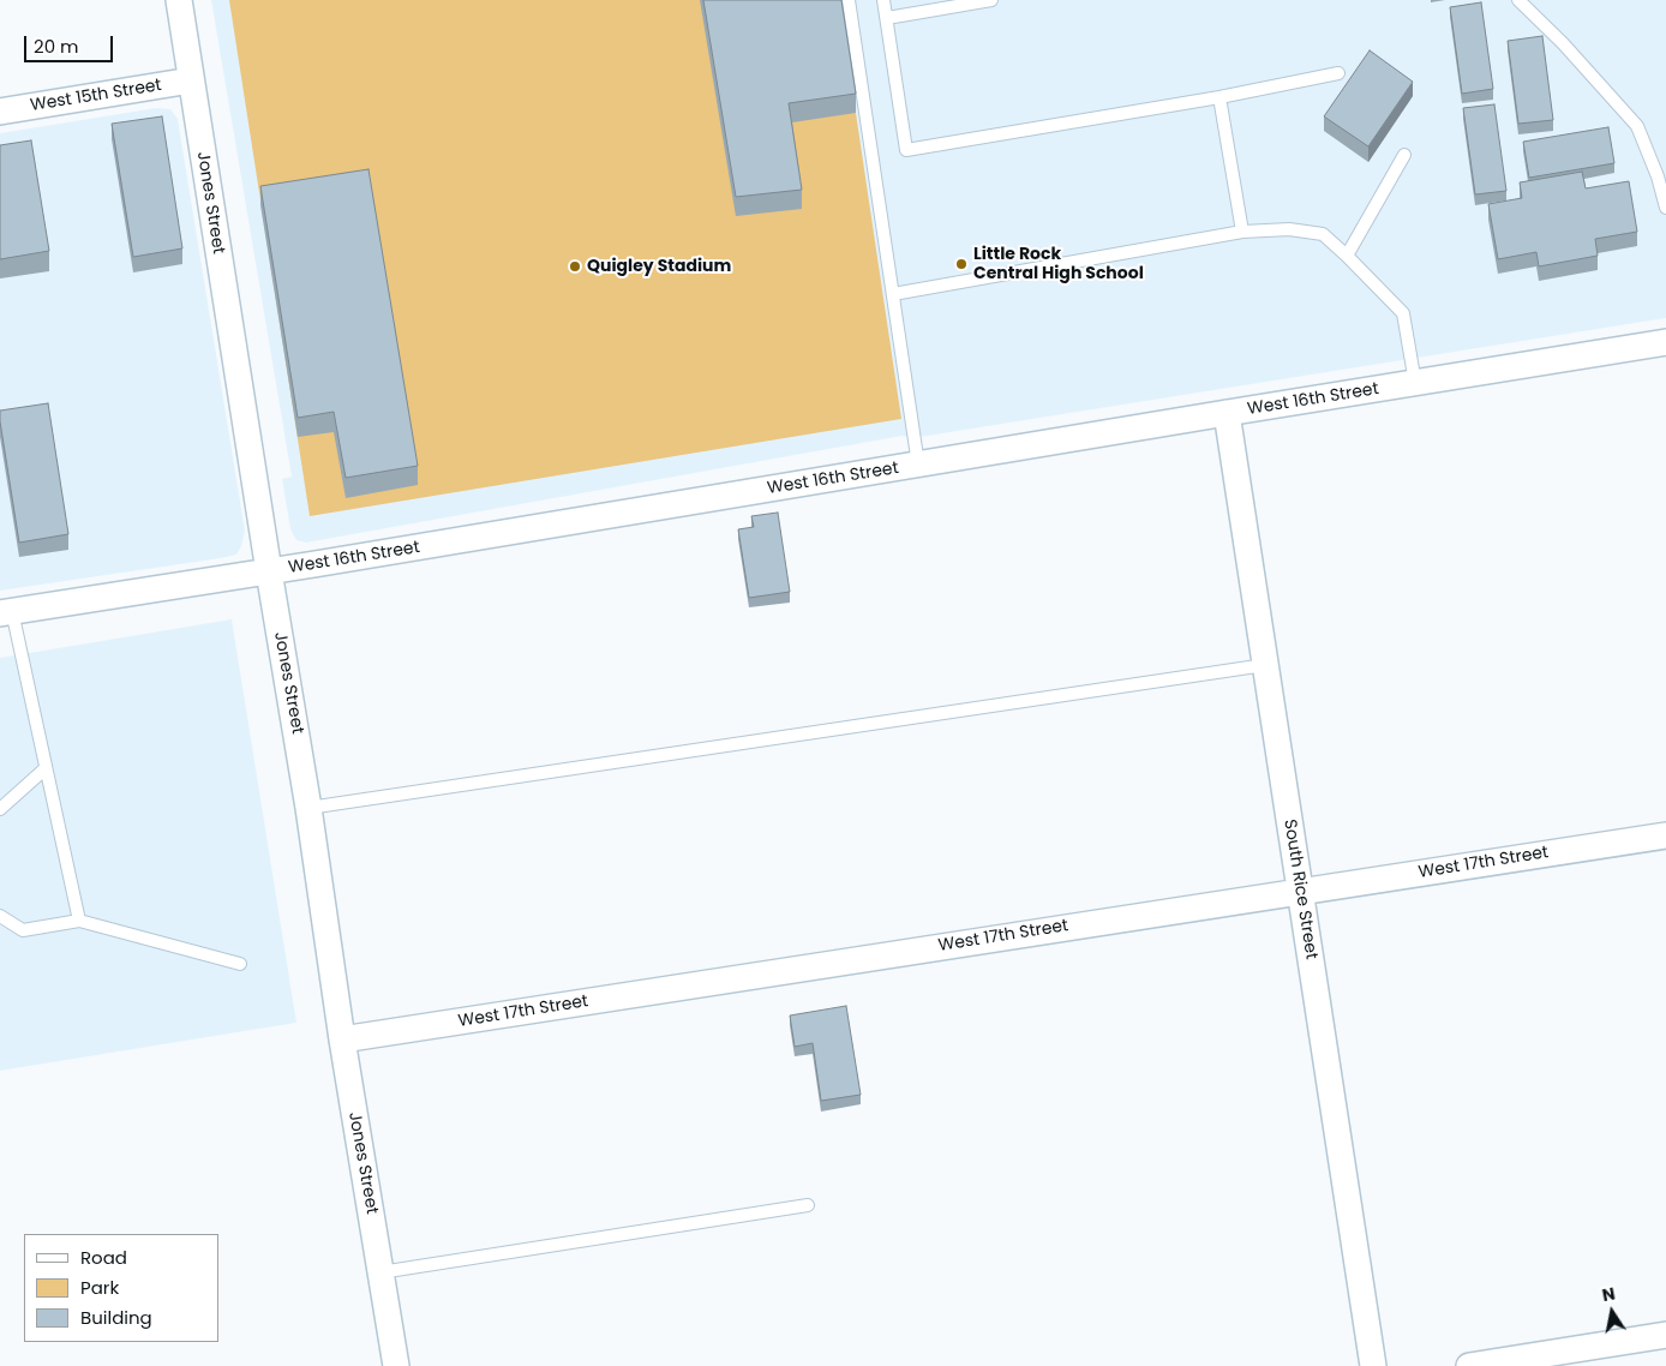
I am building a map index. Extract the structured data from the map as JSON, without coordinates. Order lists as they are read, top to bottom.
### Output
{
  "streets": {
    "street": [
      "West 15th Street",
      "Jones Street",
      "West 16th Street",
      "West 17th Street",
      "South Rice Street"
    ]
  },
  "crossings": [
    ["West 15th Street", "Jones Street"],
    ["Jones Street", "West 16th Street"],
    ["Jones Street", "West 17th Street"],
    ["West 16th Street", "South Rice Street"],
    ["West 17th Street", "South Rice Street"]
  ],
  "places": ["Little Rock Central High School", "Quigley Stadium"],
  "legend": ["Road", "Park", "Building"],
  "scale_bar": "20 m",
  "north": "top"
}
